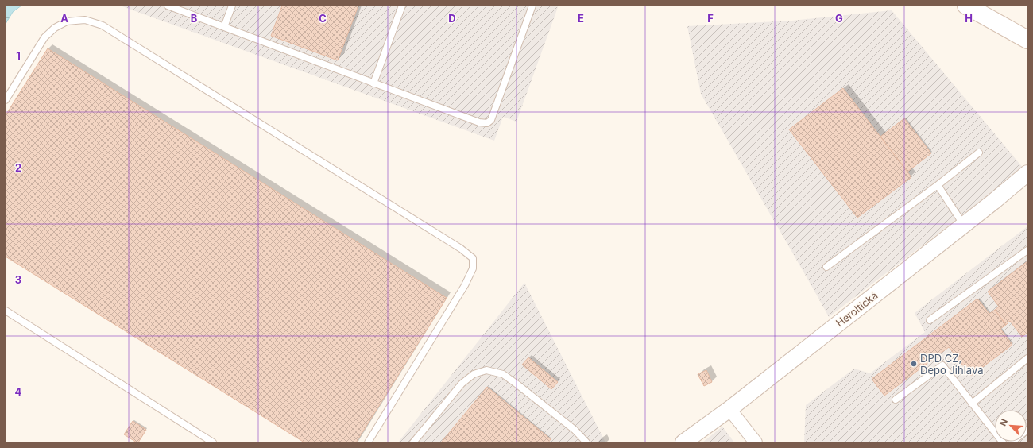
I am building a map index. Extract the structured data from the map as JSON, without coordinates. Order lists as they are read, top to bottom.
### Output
{
  "streets": {
    "street": ["Heroltická"]
  },
  "places": ["DPD CZ, Depo Jihlava"],
  "north": "top left",
  "grid": {
    "columns": [
      "A",
      "B",
      "C",
      "D",
      "E",
      "F",
      "G",
      "H"
    ],
    "rows": [
      "1",
      "2",
      "3",
      "4"
    ]
  }
}
